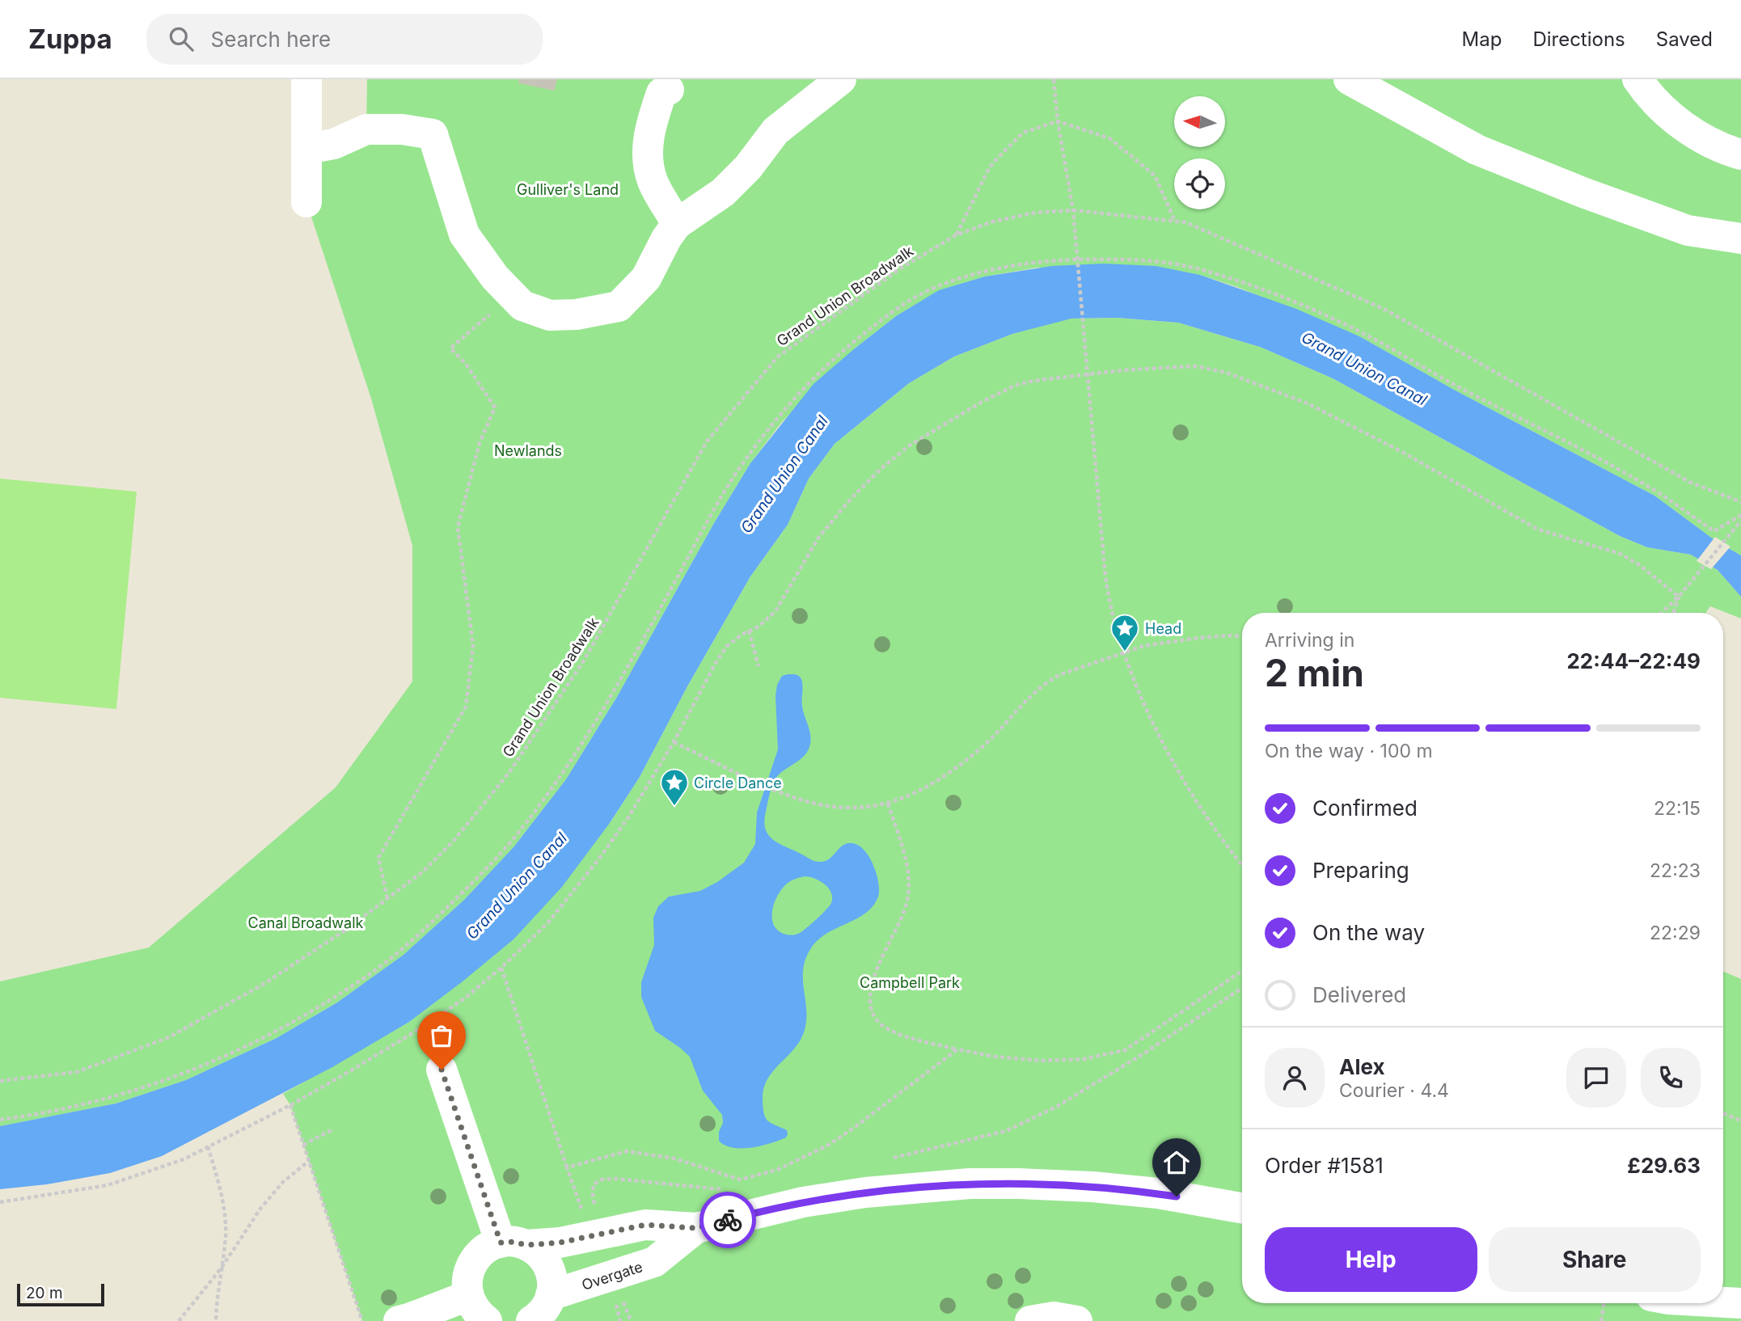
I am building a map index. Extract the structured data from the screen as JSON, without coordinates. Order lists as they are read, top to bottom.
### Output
{
  "streets": {
    "street": ["Overgate"],
    "path": ["Grand Union Broadwalk"]
  },
  "water": ["Grand Union Canal"],
  "parks": [
    "Gulliver's Land",
    "Newlands",
    "Canal Broadwalk",
    "Campbell Park"
  ],
  "places": {
    "place": ["Head", "Circle Dance"]
  },
  "scale_bar": "20 m",
  "north": "left",
  "page": {
    "header": "Zuppa",
    "search": "Search here",
    "nav": ["Map", "Directions", "Saved"],
    "heading": ["2 min", "Arriving in", "22:44–22:49"],
    "panel": [
      "Alex",
      "Courier · 4.4",
      "Order #1581",
      "£29.63"
    ],
    "bar": "On the way · 100 m",
    "list": [
      ["Confirmed", "22:15"],
      ["Preparing", "22:23"],
      ["On the way", "22:29"],
      "Delivered"
    ],
    "buttons": ["Help", "Share"],
    "scale": "20 m"
  }
}
